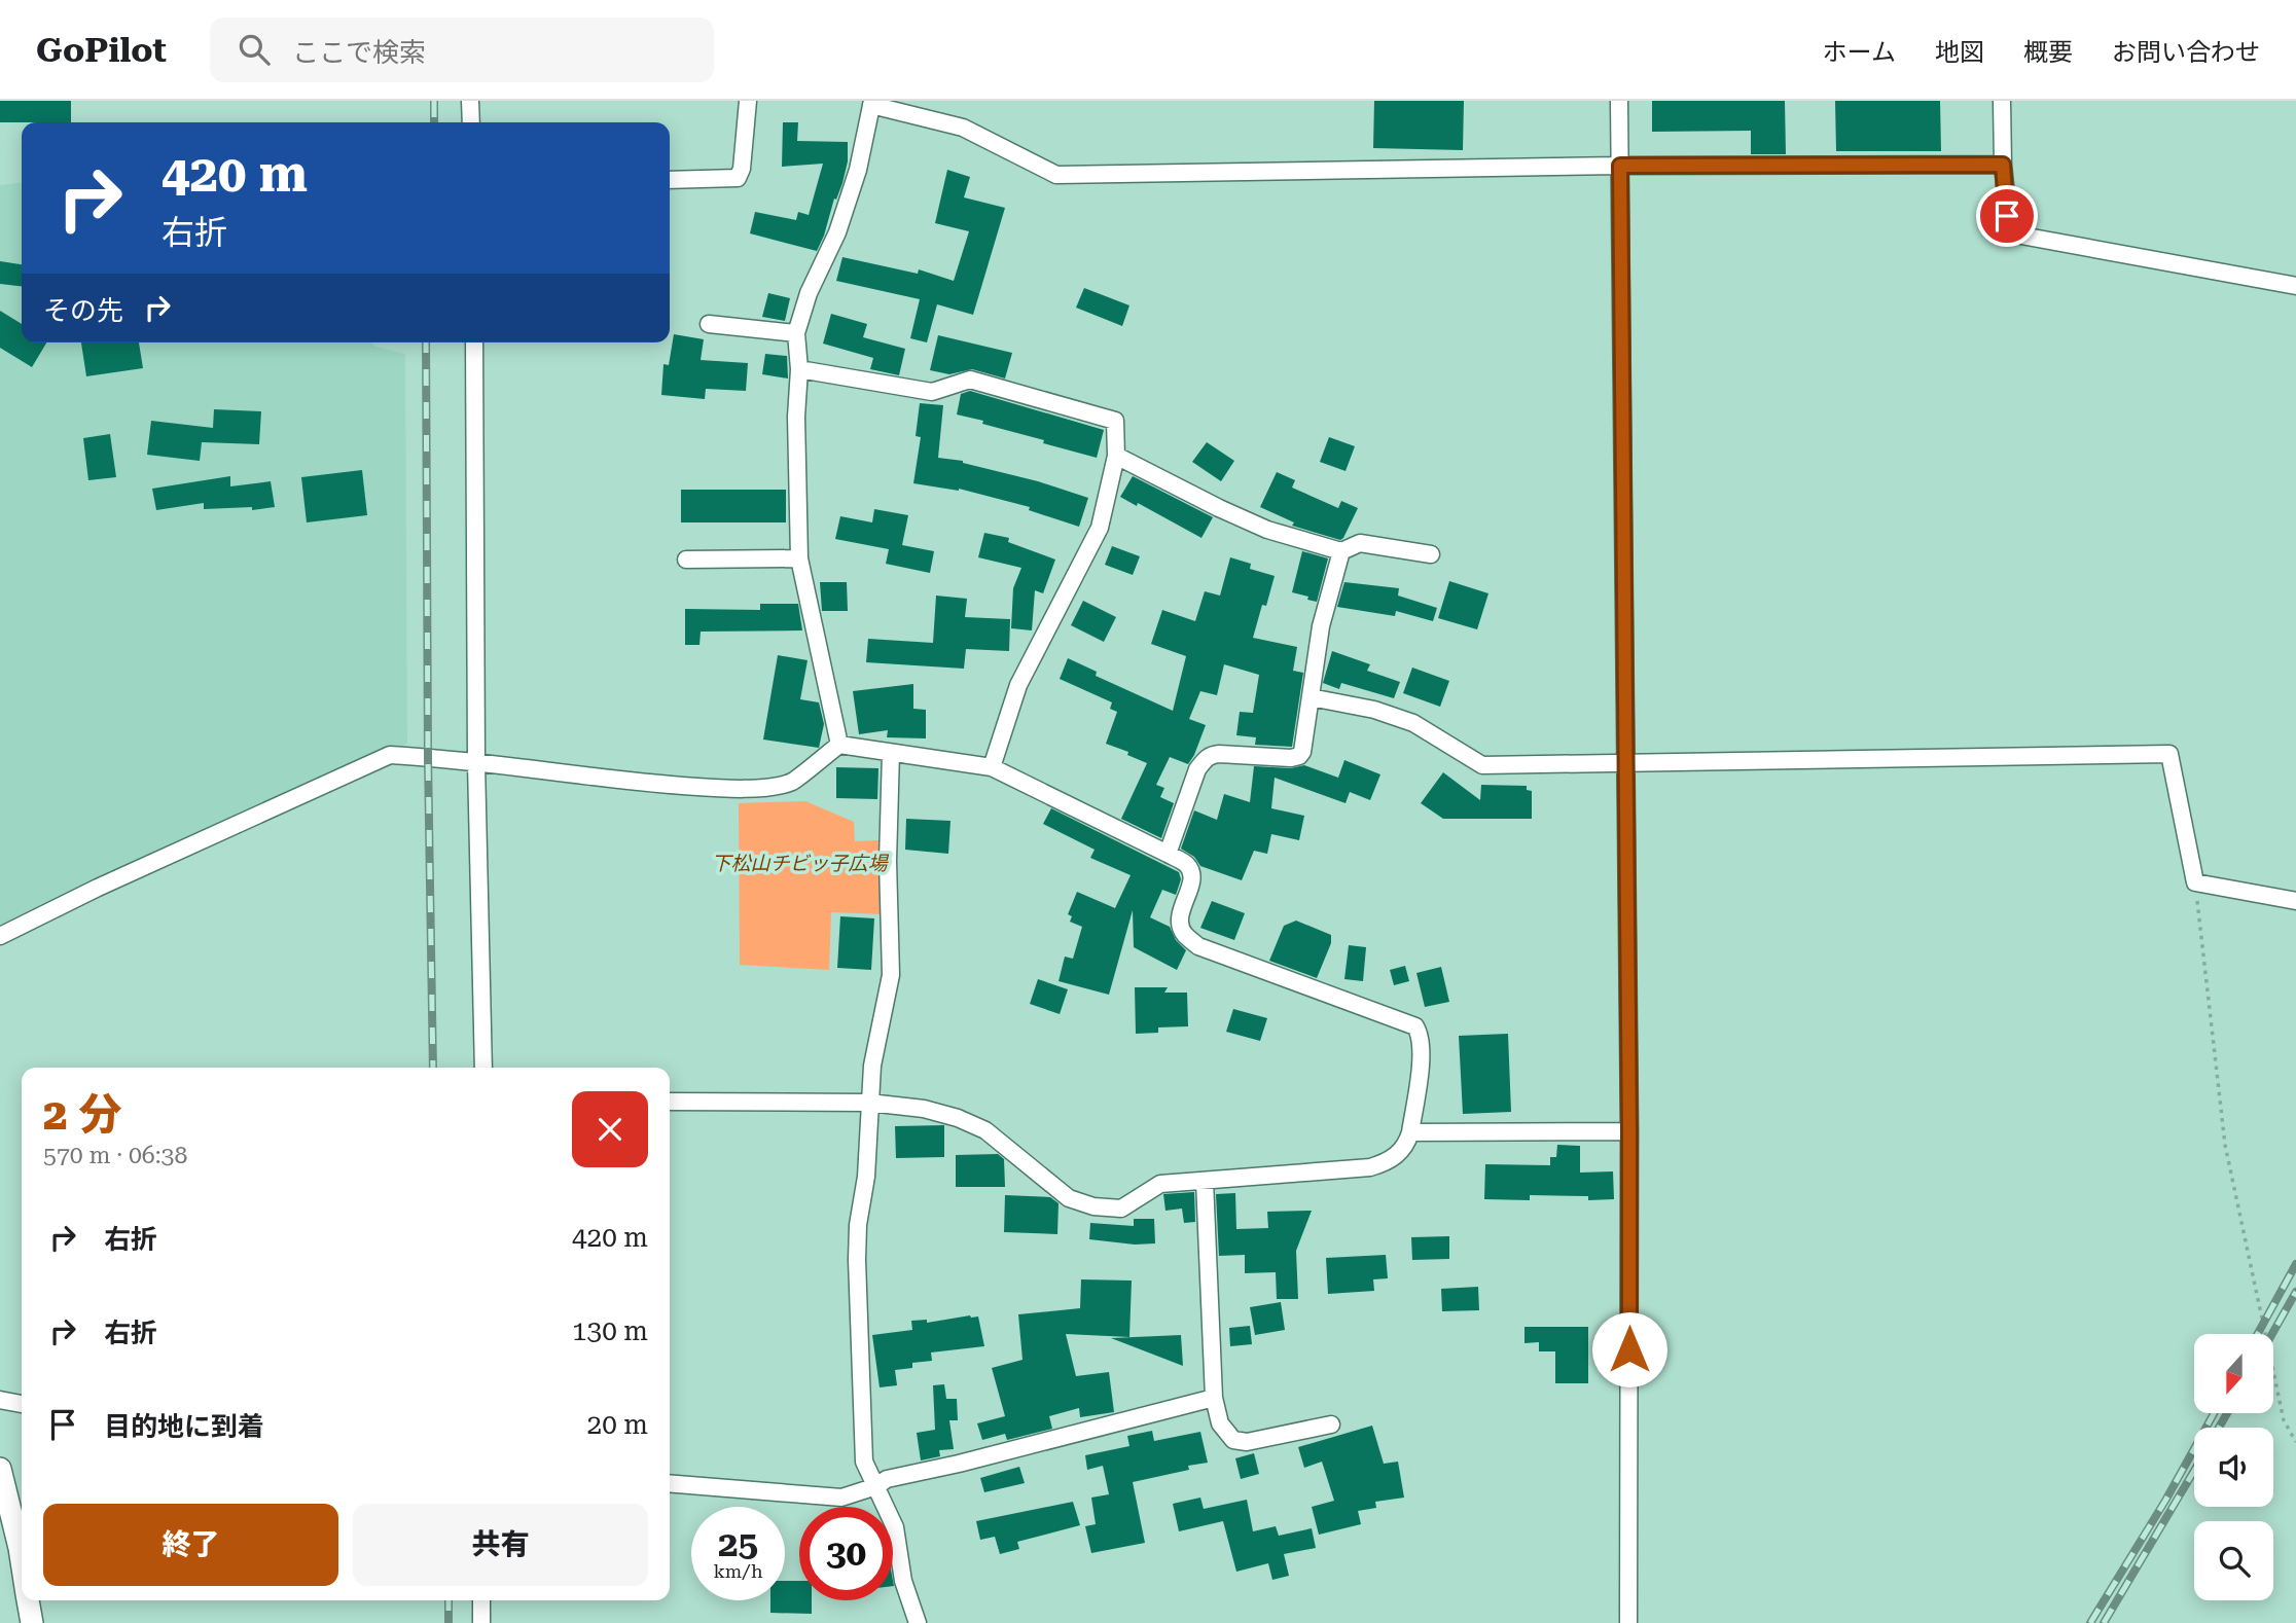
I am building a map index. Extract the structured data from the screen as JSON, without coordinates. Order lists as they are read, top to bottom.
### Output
{
  "parks": ["下松山チビッ子広場"],
  "north": "bottom",
  "page": {
    "header": "GoPilot",
    "search": "ここで検索",
    "nav": [
      "ホーム",
      "地図",
      "概要",
      "お問い合わせ"
    ],
    "turn": ["420 m", "右折"],
    "then": "その先",
    "heading": ["2 分", "570 m · 06:38"],
    "list": [
      {
        "name": "右折",
        "value": "420 m"
      },
      {
        "name": "右折",
        "value": "130 m"
      },
      {
        "name": "目的地に到着",
        "value": "20 m"
      }
    ],
    "buttons": ["終了", "共有"],
    "speed": "25 km/h",
    "limit": "30"
  }
}
